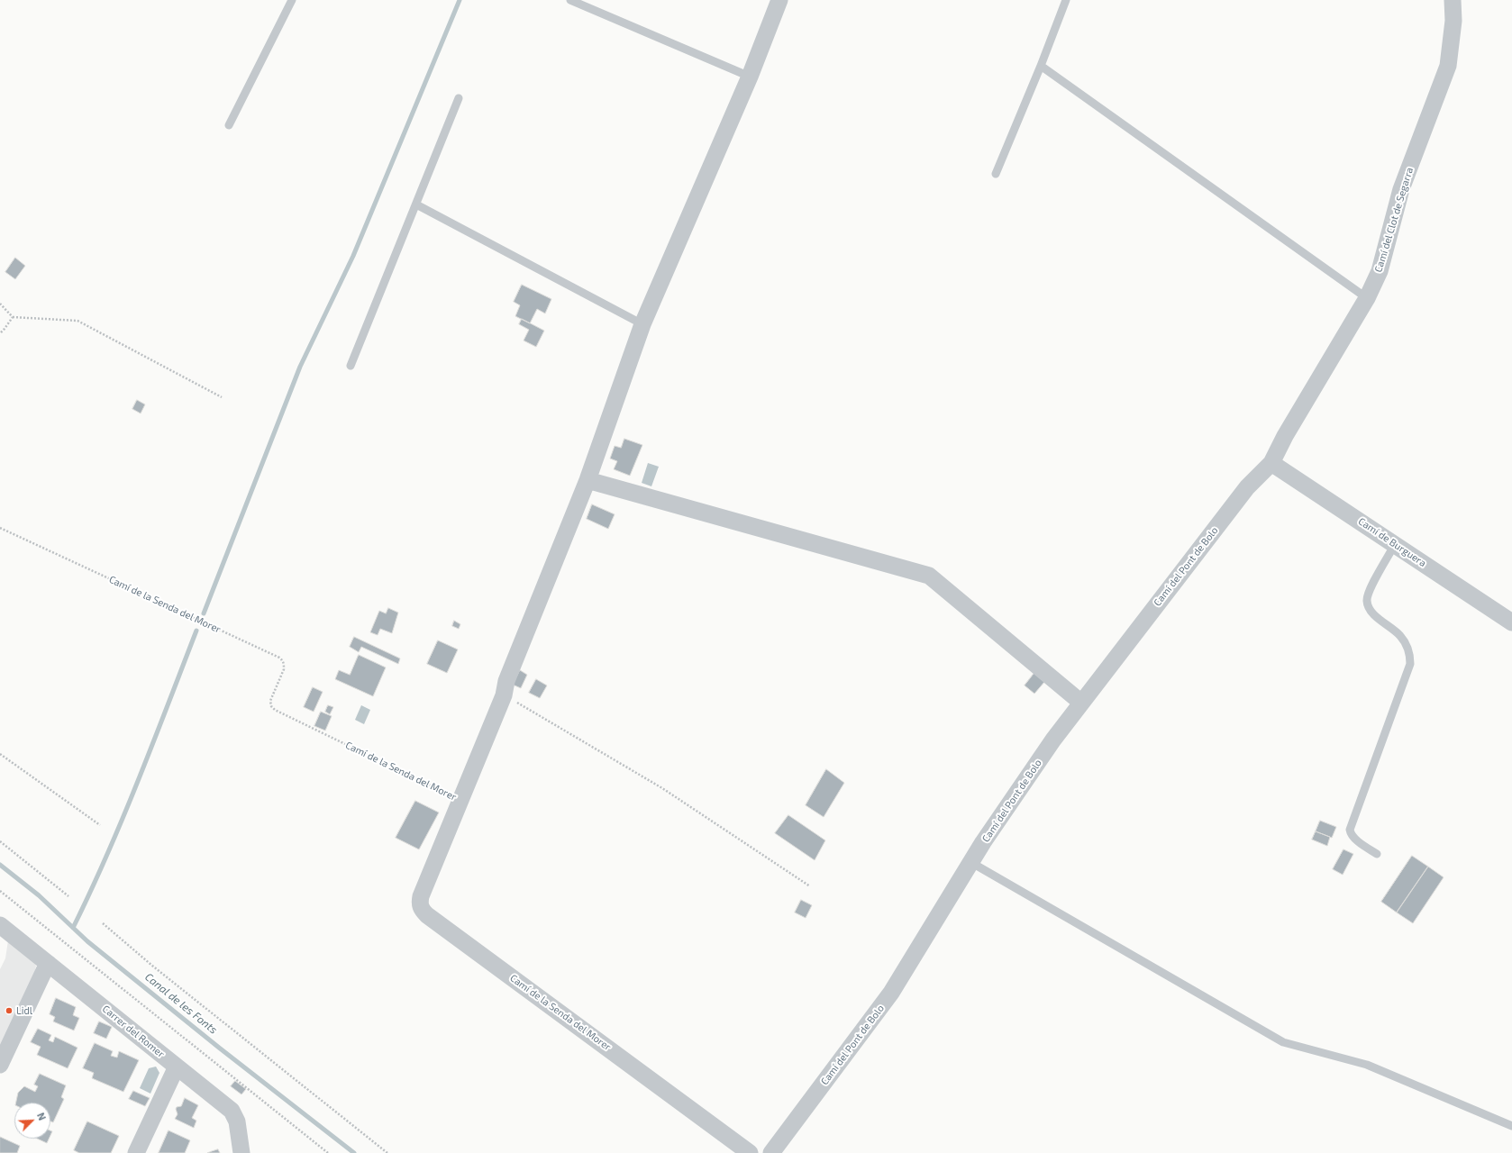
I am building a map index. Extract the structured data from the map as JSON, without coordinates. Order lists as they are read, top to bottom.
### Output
{
  "streets": {
    "street": [
      "Camí del Clot de Segarra",
      "Camí de Burguera",
      "Camí del Pont de Bolo",
      "Camí de la Senda del Morer",
      "Carrer del Romer"
    ]
  },
  "crossings": [
    ["Camí del Clot de Segarra", "Camí de Burguera"],
    ["Camí del Clot de Segarra", "Camí del Pont de Bolo"],
    ["Camí de Burguera", "Camí del Pont de Bolo"]
  ],
  "water": ["Canal de les Fonts"],
  "places": ["Lidl"],
  "north": "top right"
}
